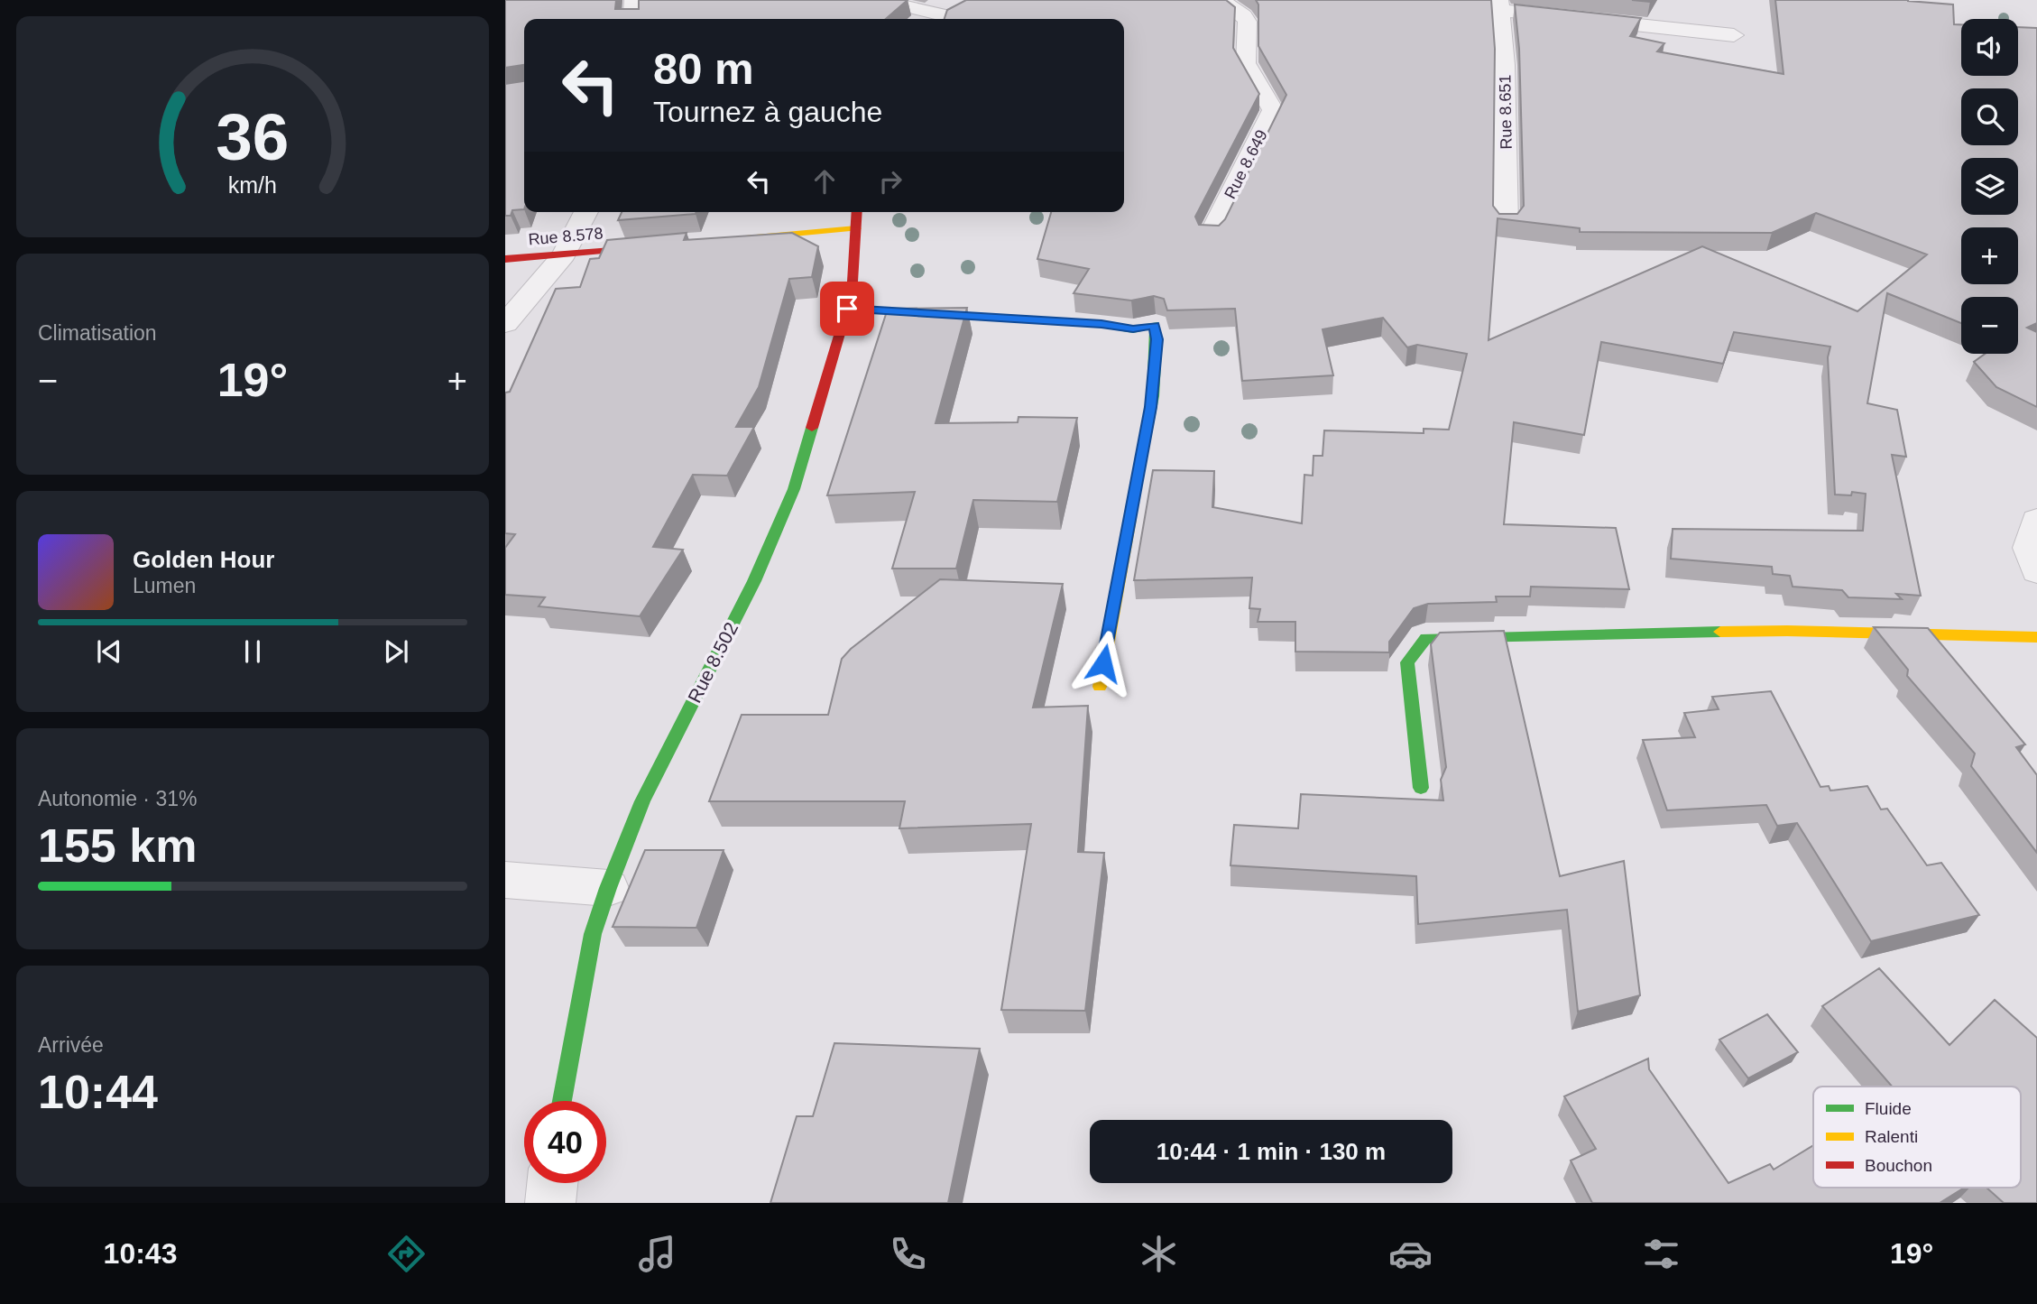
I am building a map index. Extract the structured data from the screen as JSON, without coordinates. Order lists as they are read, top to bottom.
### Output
{
  "streets": {
    "street": [
      "Rue 8.651",
      "Rue 8.649",
      "Rue 8.578",
      "Rue 8.502"
    ]
  },
  "legend": ["Fluide", "Ralenti", "Bouchon"],
  "page": {
    "map_buttons": ["+", "−"],
    "turn": ["80 m", "Tournez à gauche"],
    "tile": [
      "Climatisation",
      ["Autonomie · 31%", "155 km"],
      ["Arrivée", "10:44"]
    ],
    "heat": ["−", "19°", "+"],
    "song": ["Golden Hour", "Lumen"],
    "limit": "40",
    "trip": "10:44 · 1 min · 130 m",
    "tabs": ["10:43", "19°"],
    "gauge": ["36", "km/h"]
  }
}
